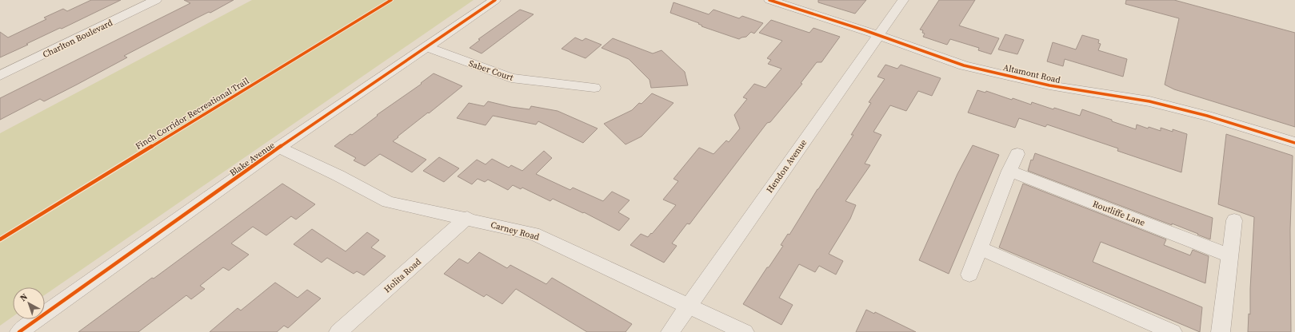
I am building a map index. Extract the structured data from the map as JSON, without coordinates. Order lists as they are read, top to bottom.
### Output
{
  "streets": {
    "street": [
      "Charlton Boulevard",
      "Saber Court",
      "Altamont Road",
      "Blake Avenue",
      "Hendon Avenue",
      "Routliffe Lane",
      "Carney Road",
      "Holita Road"
    ],
    "cycle path": ["Finch Corridor Recreational Trail"]
  },
  "crossings": [
    ["Saber Court", "Blake Avenue"],
    ["Altamont Road", "Hendon Avenue"],
    ["Blake Avenue", "Carney Road"],
    ["Hendon Avenue", "Carney Road"],
    ["Carney Road", "Holita Road"]
  ],
  "north": "top left"
}
